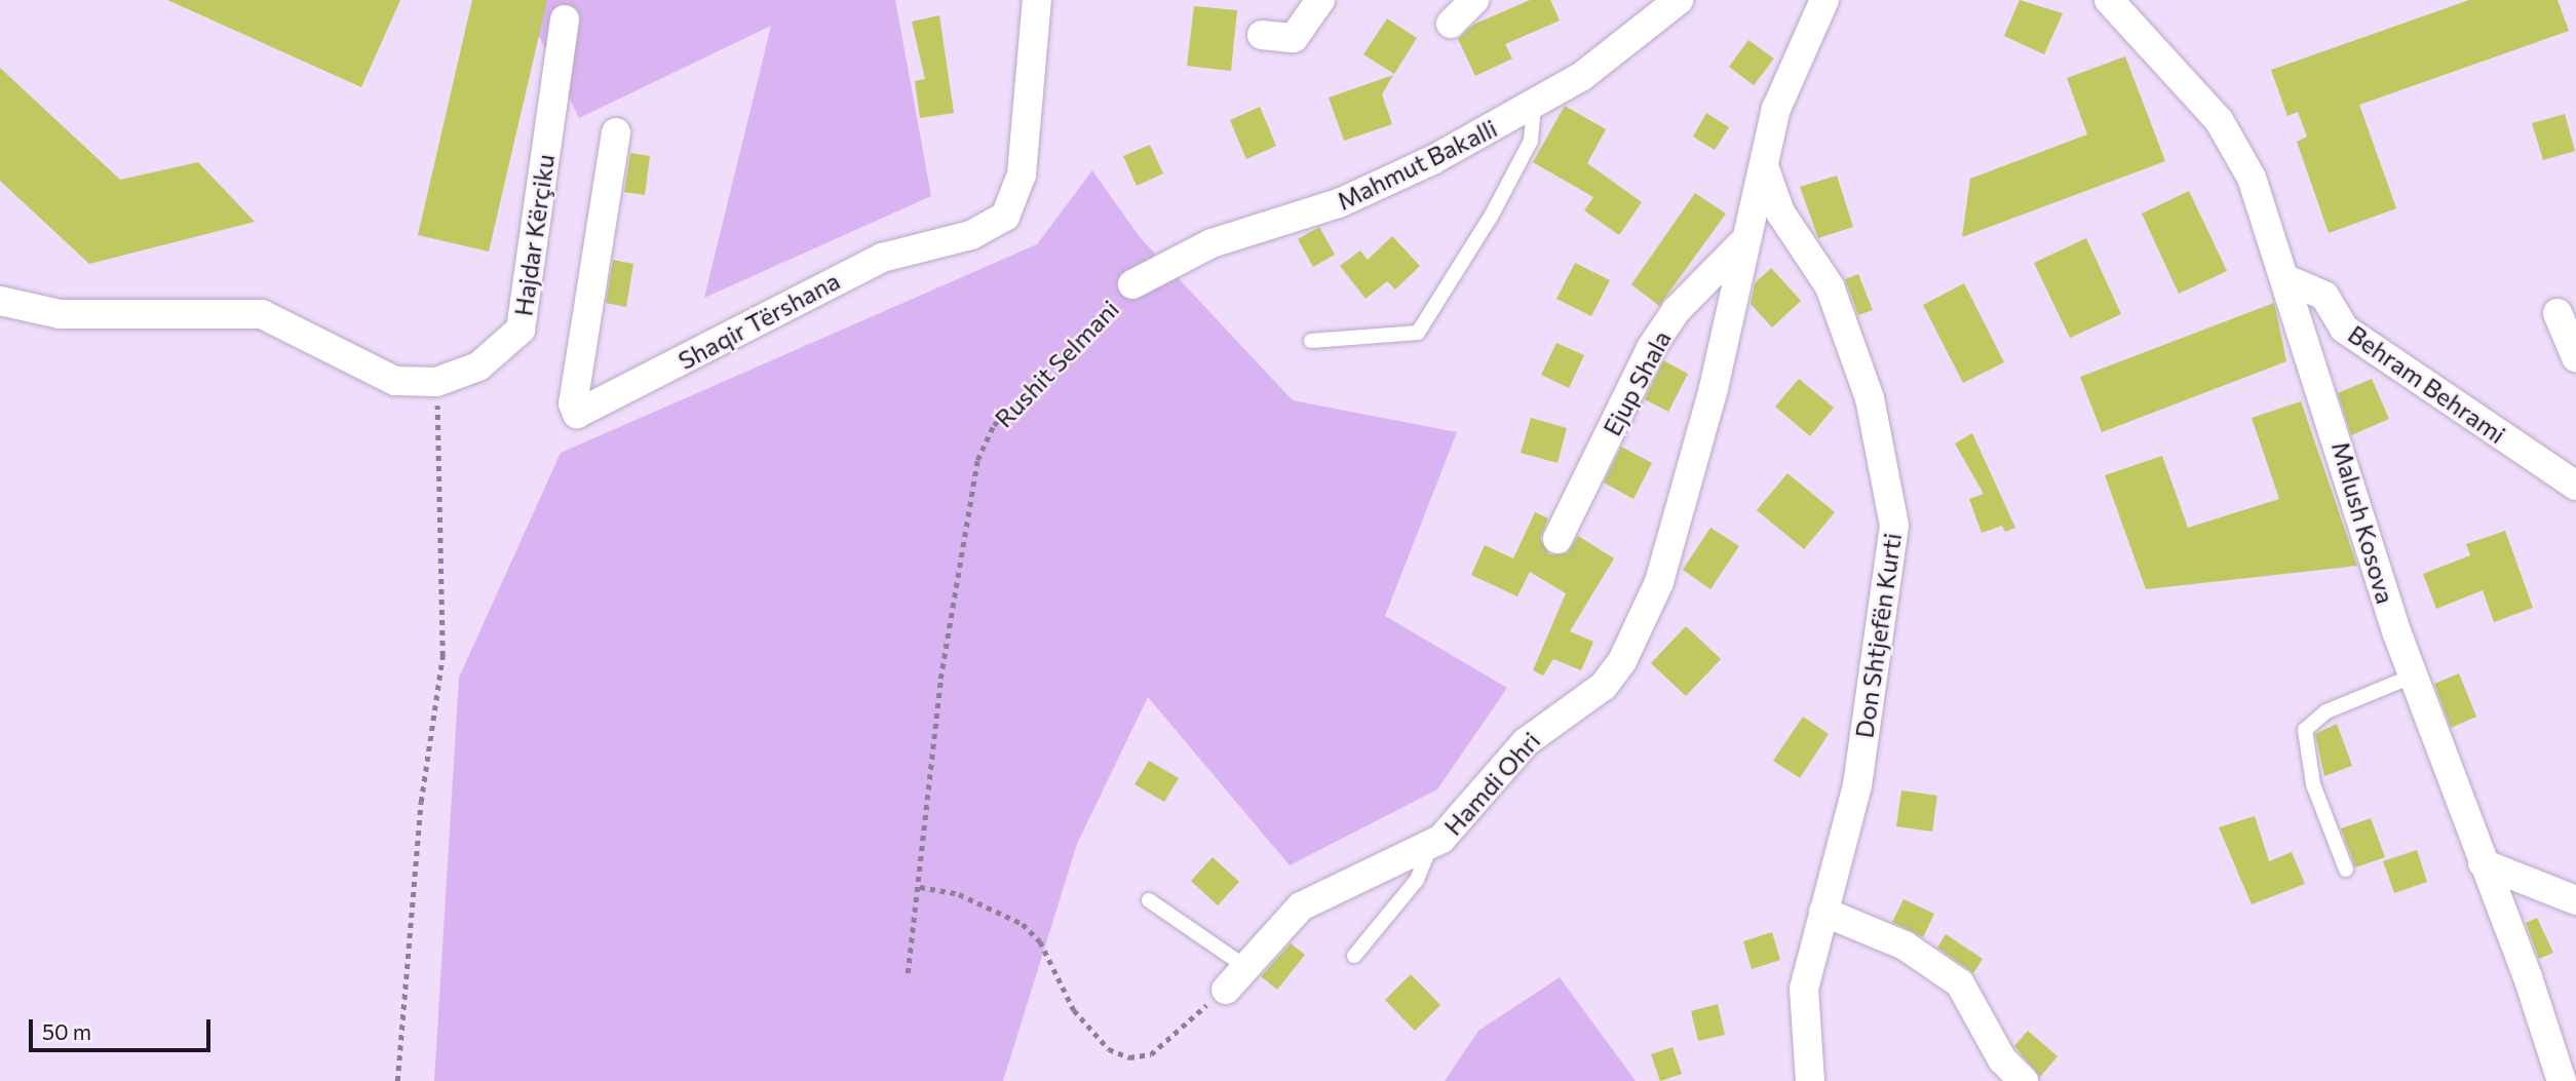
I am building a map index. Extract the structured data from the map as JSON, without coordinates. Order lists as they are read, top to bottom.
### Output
{
  "streets": {
    "street": [
      "Mahmut Bakalli",
      "Hajdar Kërçiku",
      "Shaqir Tërshana",
      "Ejup Shala",
      "Behram Behrami",
      "Malush Kosova",
      "Don Shtjefën Kurti",
      "Hamdi Ohri"
    ],
    "path": ["Rushit Selmani"]
  },
  "crossings": [
    ["Mahmut Bakalli", "Rushit Selmani"],
    ["Ejup Shala", "Hamdi Ohri"],
    ["Behram Behrami", "Malush Kosova"]
  ],
  "scale_bar": "50 m"
}
